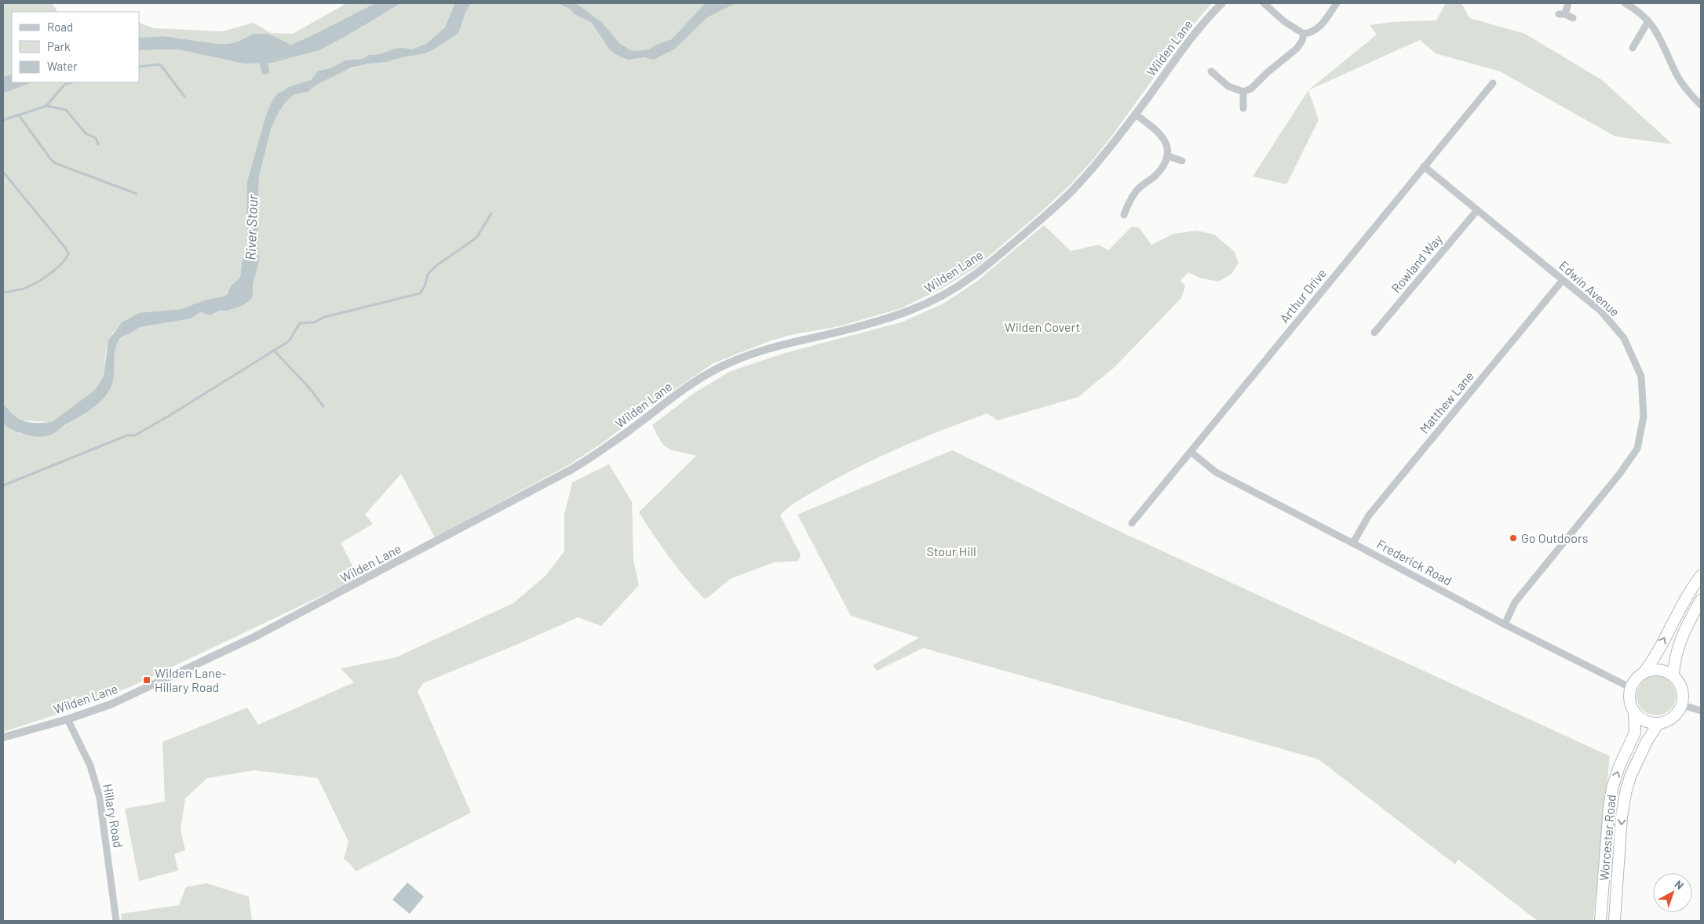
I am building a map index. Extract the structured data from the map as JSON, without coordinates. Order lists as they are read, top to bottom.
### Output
{
  "streets": {
    "highway": ["Worcester Road"],
    "street": [
      "Wilden Lane",
      "Rowland Way",
      "Edwin Avenue",
      "Arthur Drive",
      "Matthew Lane",
      "Frederick Road",
      "Hillary Road"
    ]
  },
  "crossings": [
    ["Wilden Lane", "Hillary Road"],
    ["Rowland Way", "Edwin Avenue"],
    ["Edwin Avenue", "Arthur Drive"],
    ["Edwin Avenue", "Matthew Lane"],
    ["Edwin Avenue", "Frederick Road"],
    ["Arthur Drive", "Frederick Road"],
    ["Matthew Lane", "Frederick Road"],
    ["Frederick Road", "Worcester Road"]
  ],
  "water": ["River Stour"],
  "parks": ["Wilden Covert", "Stour Hill"],
  "places": {
    "other": ["Go Outdoors"],
    "transit": ["Wilden Lane- Hillary Road"]
  },
  "legend": ["Road", "Park", "Water"],
  "north": "top right"
}
